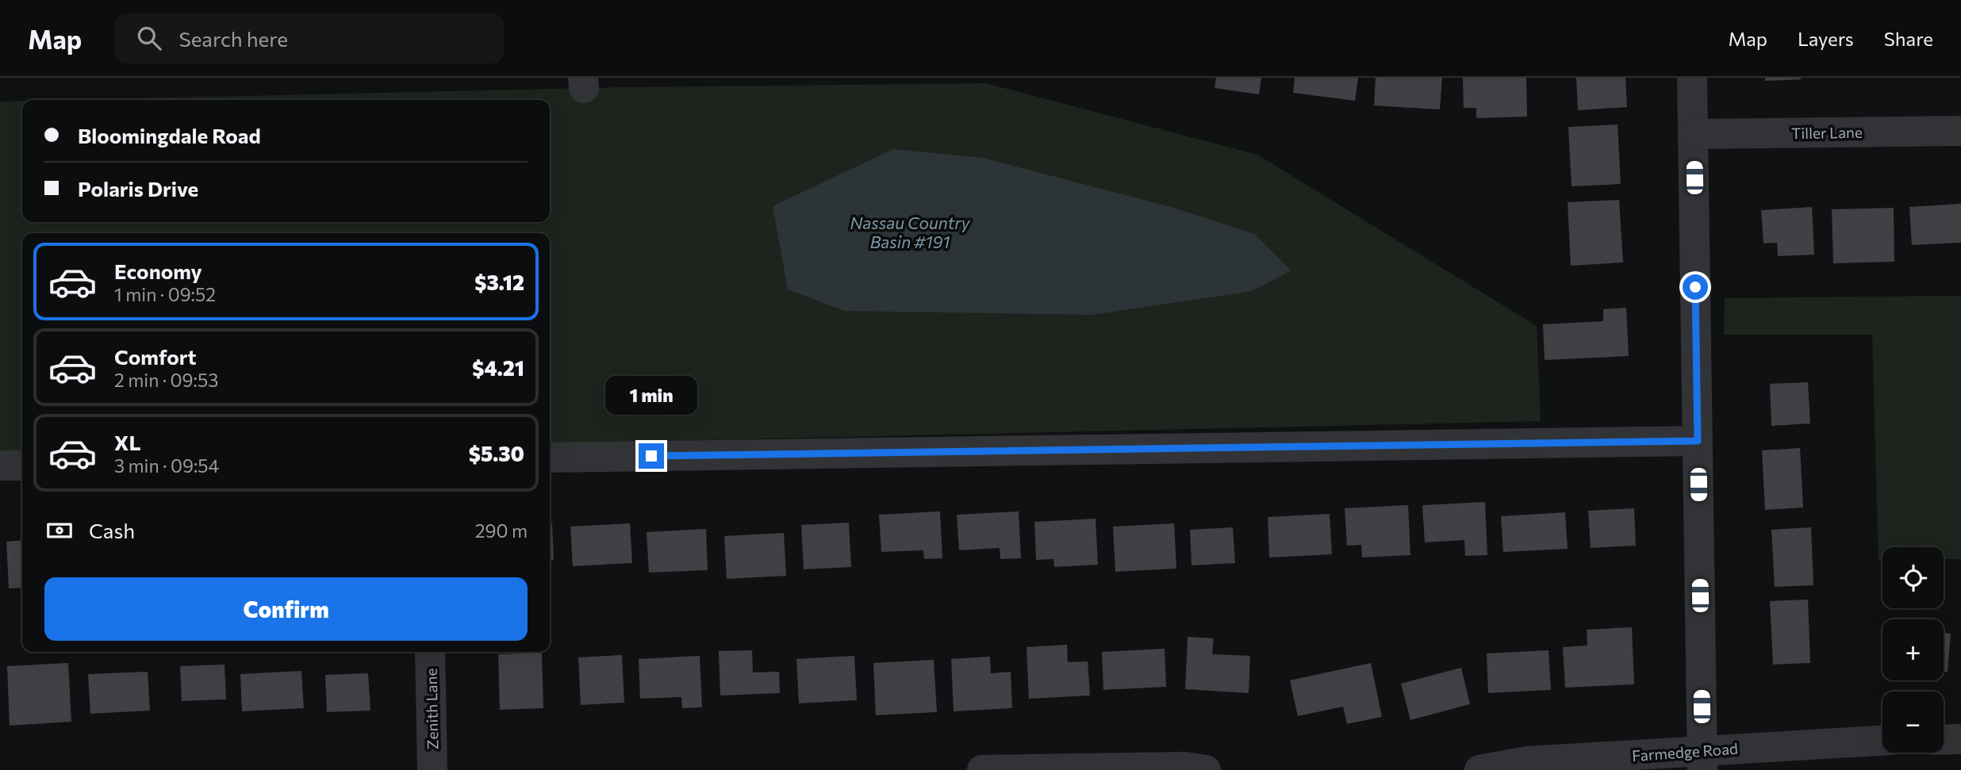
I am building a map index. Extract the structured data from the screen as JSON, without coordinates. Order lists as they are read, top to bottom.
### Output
{
  "streets": {
    "street": ["Tiller Lane", "Zenith Lane", "Farmedge Road"]
  },
  "water": ["Nassau Country Basin #191"],
  "page": {
    "header": "Map",
    "search": "Search here",
    "nav": ["Map", "Layers", "Share"],
    "banner": ["Bloomingdale Road", "Polaris Drive"],
    "list": [
      {
        "name": "Economy",
        "note": "1 min · 09:52",
        "value": "$3.12"
      },
      {
        "name": "Comfort",
        "note": "2 min · 09:53",
        "value": "$4.21"
      },
      {
        "name": "XL",
        "note": "3 min · 09:54",
        "value": "$5.30"
      }
    ],
    "bubble": "1 min",
    "pay": ["Cash", "290 m"],
    "map_buttons": ["+", "−"],
    "buttons": "Confirm"
  }
}
